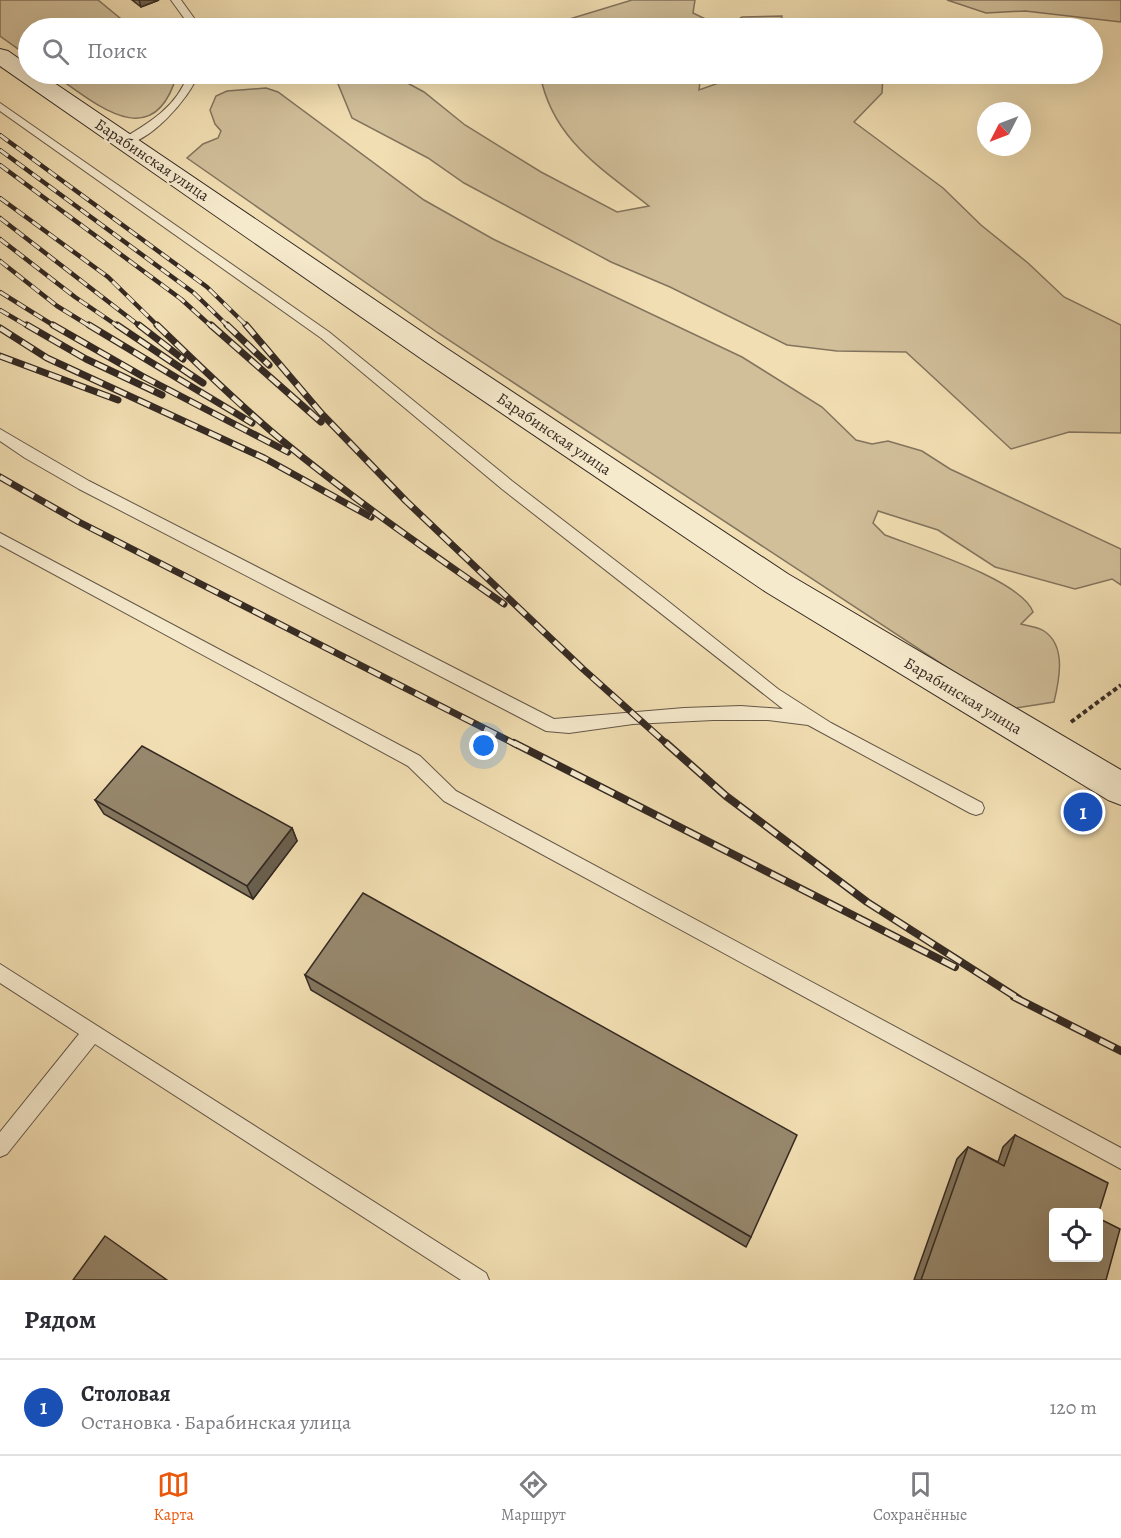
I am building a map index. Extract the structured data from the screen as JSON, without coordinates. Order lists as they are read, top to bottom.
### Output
{
  "streets": {
    "main road": ["Барабинская улица"]
  },
  "north": "bottom left",
  "page": {
    "search": "Поиск",
    "pins": "1",
    "heading": "Рядом",
    "list": [
      {
        "mark": "1",
        "name": "Столовая",
        "note": "Остановка · Барабинская улица",
        "value": "120 m"
      }
    ],
    "nav": ["Карта", "Маршрут", "Сохранённые"]
  }
}
